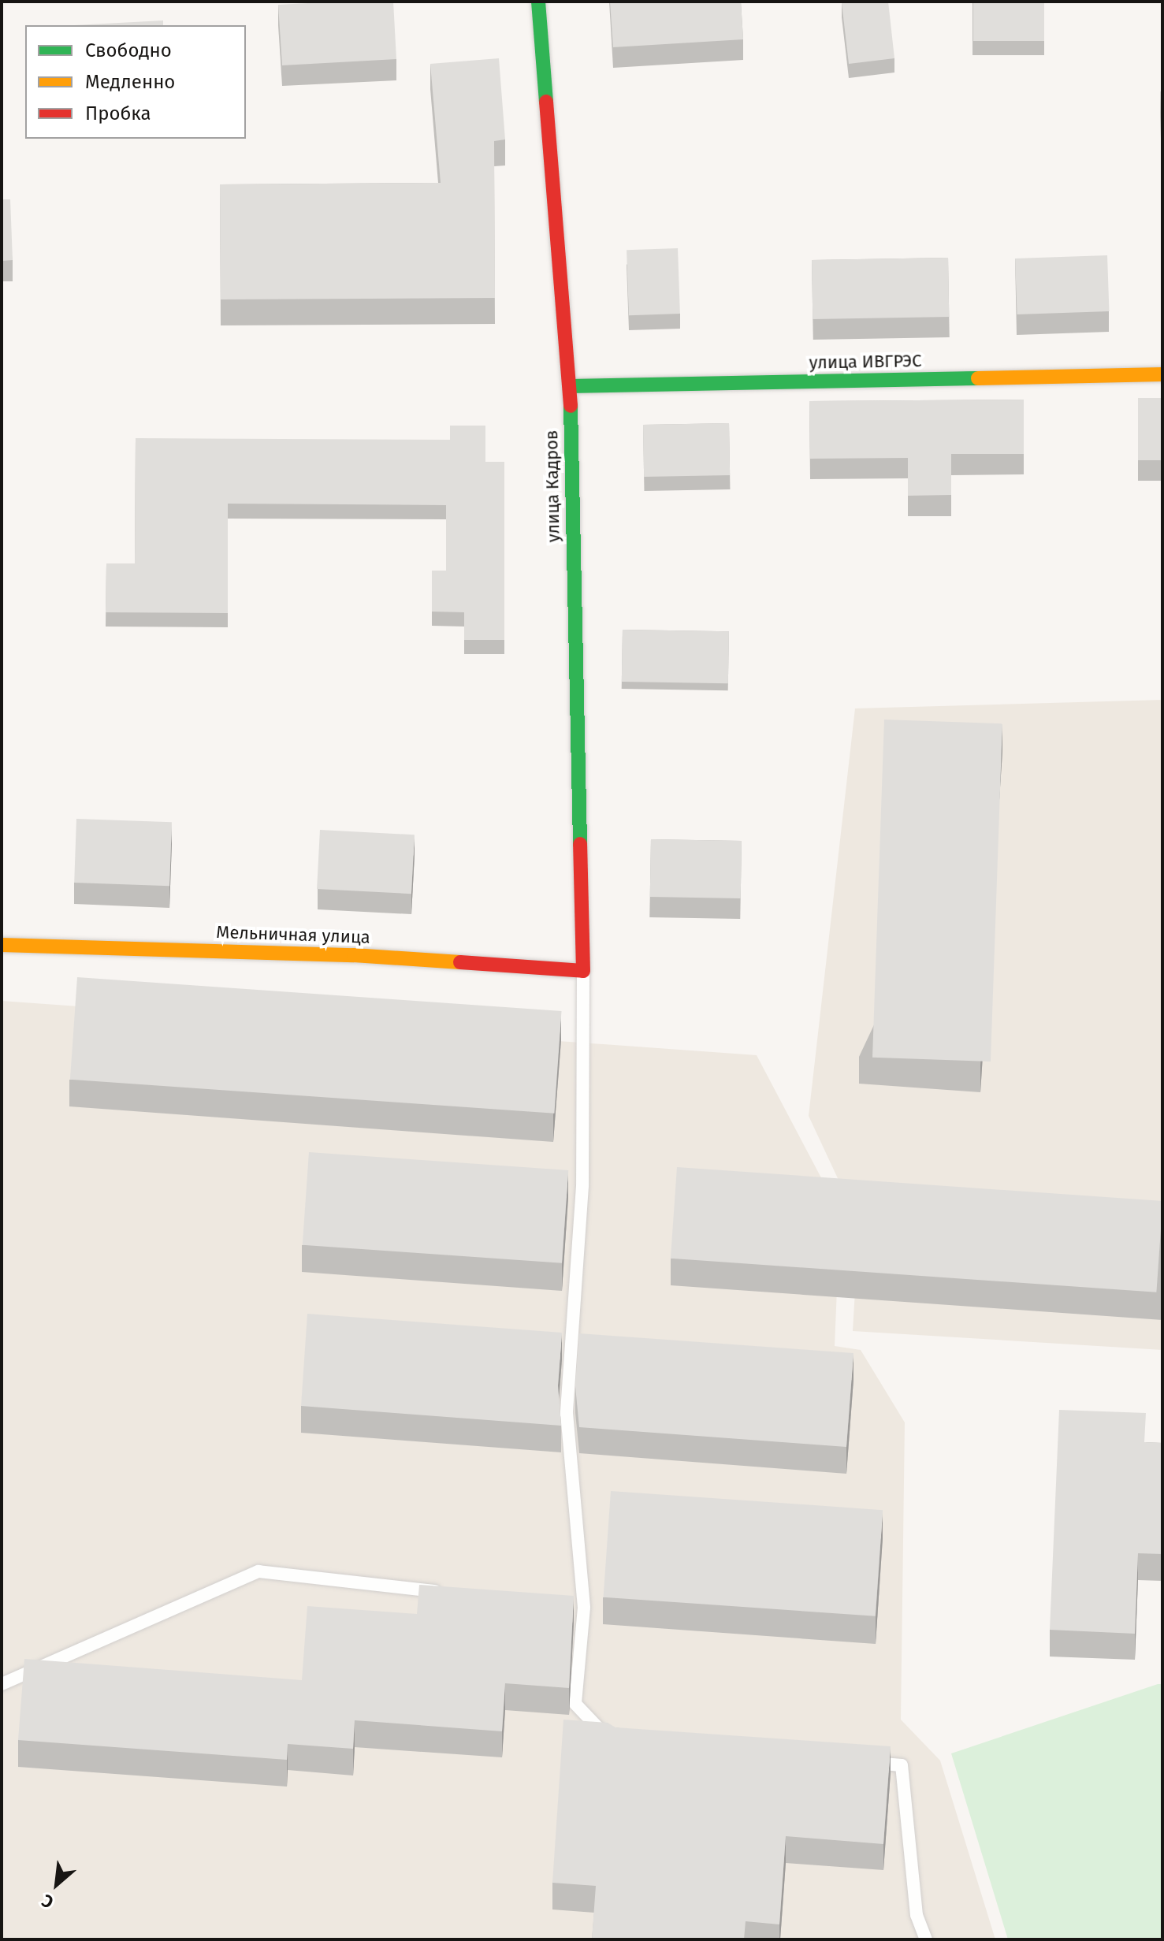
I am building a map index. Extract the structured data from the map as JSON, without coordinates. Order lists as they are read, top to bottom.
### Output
{
  "streets": {
    "street": ["улица ИВГРЭС", "улица Кадров", "Мельничная улица"]
  },
  "crossings": [
    ["улица ИВГРЭС", "улица Кадров"],
    ["улица Кадров", "Мельничная улица"]
  ],
  "legend": ["Свободно", "Медленно", "Пробка"],
  "north": "bottom left"
}
